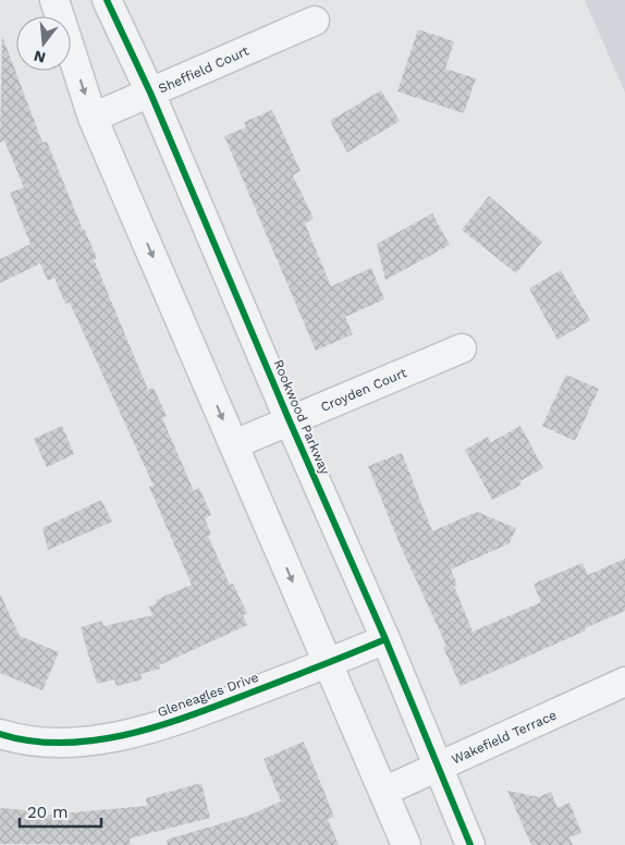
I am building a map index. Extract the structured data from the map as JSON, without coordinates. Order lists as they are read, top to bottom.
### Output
{
  "streets": {
    "street": [
      "Sheffield Court",
      "Croyden Court",
      "Rookwood Parkway",
      "Gleneagles Drive",
      "Wakefield Terrace"
    ]
  },
  "crossings": [
    ["Sheffield Court", "Rookwood Parkway"],
    ["Croyden Court", "Rookwood Parkway"],
    ["Rookwood Parkway", "Gleneagles Drive"],
    ["Rookwood Parkway", "Wakefield Terrace"]
  ],
  "scale_bar": "20 m",
  "north": "bottom"
}
